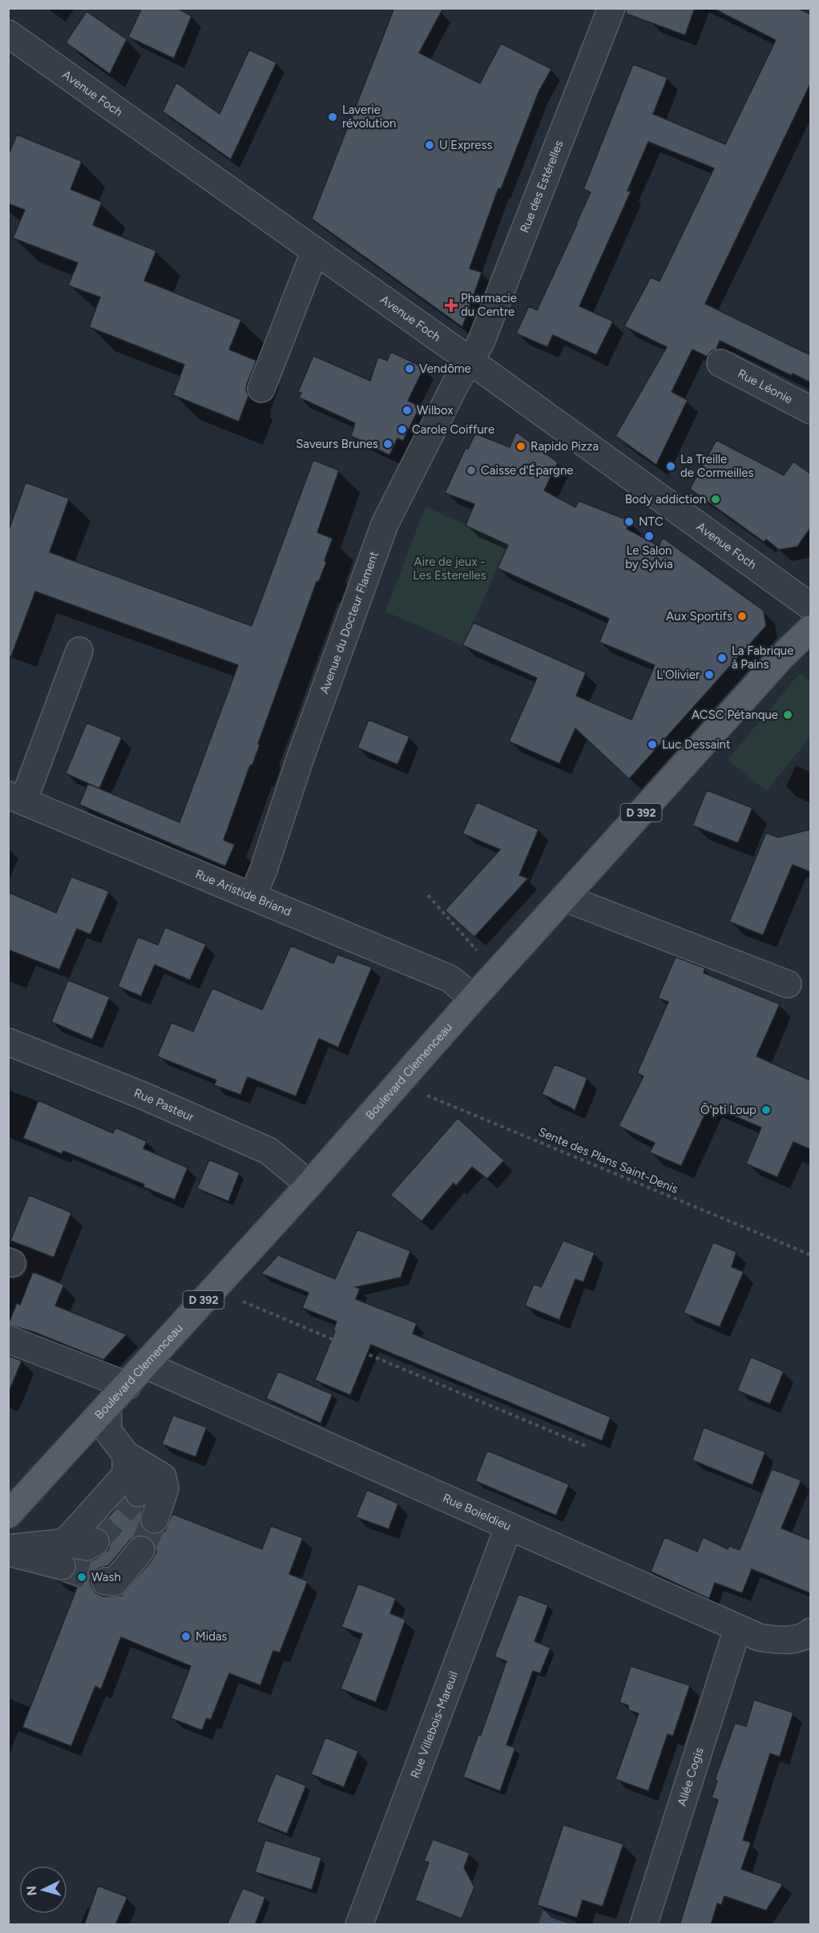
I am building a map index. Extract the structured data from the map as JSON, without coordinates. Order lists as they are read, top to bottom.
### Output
{
  "streets": {
    "main road": ["D 392", "Boulevard Clemenceau"],
    "street": [
      "Avenue Foch",
      "Rue des Estérelles",
      "Rue Léonie",
      "Avenue du Docteur Flament",
      "Rue Aristide Briand",
      "Rue Pasteur",
      "Rue Boieldieu",
      "Rue Villebois-Mareuil",
      "Allée Cogis"
    ],
    "path": ["Sente des Plans Saint-Denis"]
  },
  "crossings": [
    ["Avenue Foch", "Rue des Estérelles"],
    ["Avenue Foch", "Avenue du Docteur Flament"],
    ["Rue des Estérelles", "Avenue du Docteur Flament"],
    ["Avenue du Docteur Flament", "Rue Aristide Briand"],
    ["Rue Aristide Briand", "Boulevard Clemenceau"],
    ["Boulevard Clemenceau", "Rue Pasteur"],
    ["Boulevard Clemenceau", "Sente des Plans Saint-Denis"],
    ["Boulevard Clemenceau", "Rue Boieldieu"],
    ["Rue Boieldieu", "Rue Villebois-Mareuil"],
    ["Rue Boieldieu", "Allée Cogis"]
  ],
  "parks": ["Aire de jeux - Les Esterelles"],
  "places": {
    "other": [
      "Laverie révolution",
      "U Express",
      "Vendôme",
      "Wilbox",
      "Carole Coiffure",
      "Saveurs Brunes",
      "Rapido Pizza",
      "La Treille de Cormeilles",
      "Caisse d'Épargne",
      "Body addiction",
      "NTC",
      "Le Salon by Sylvia",
      "Aux Sportifs",
      "La Fabrique à Pains",
      "L'Olivier",
      "ACSC Pétanque",
      "Luc Dessaint",
      "Ô'pti Loup",
      "Wash",
      "Midas"
    ],
    "health": ["Pharmacie du Centre"]
  },
  "north": "left"
}
